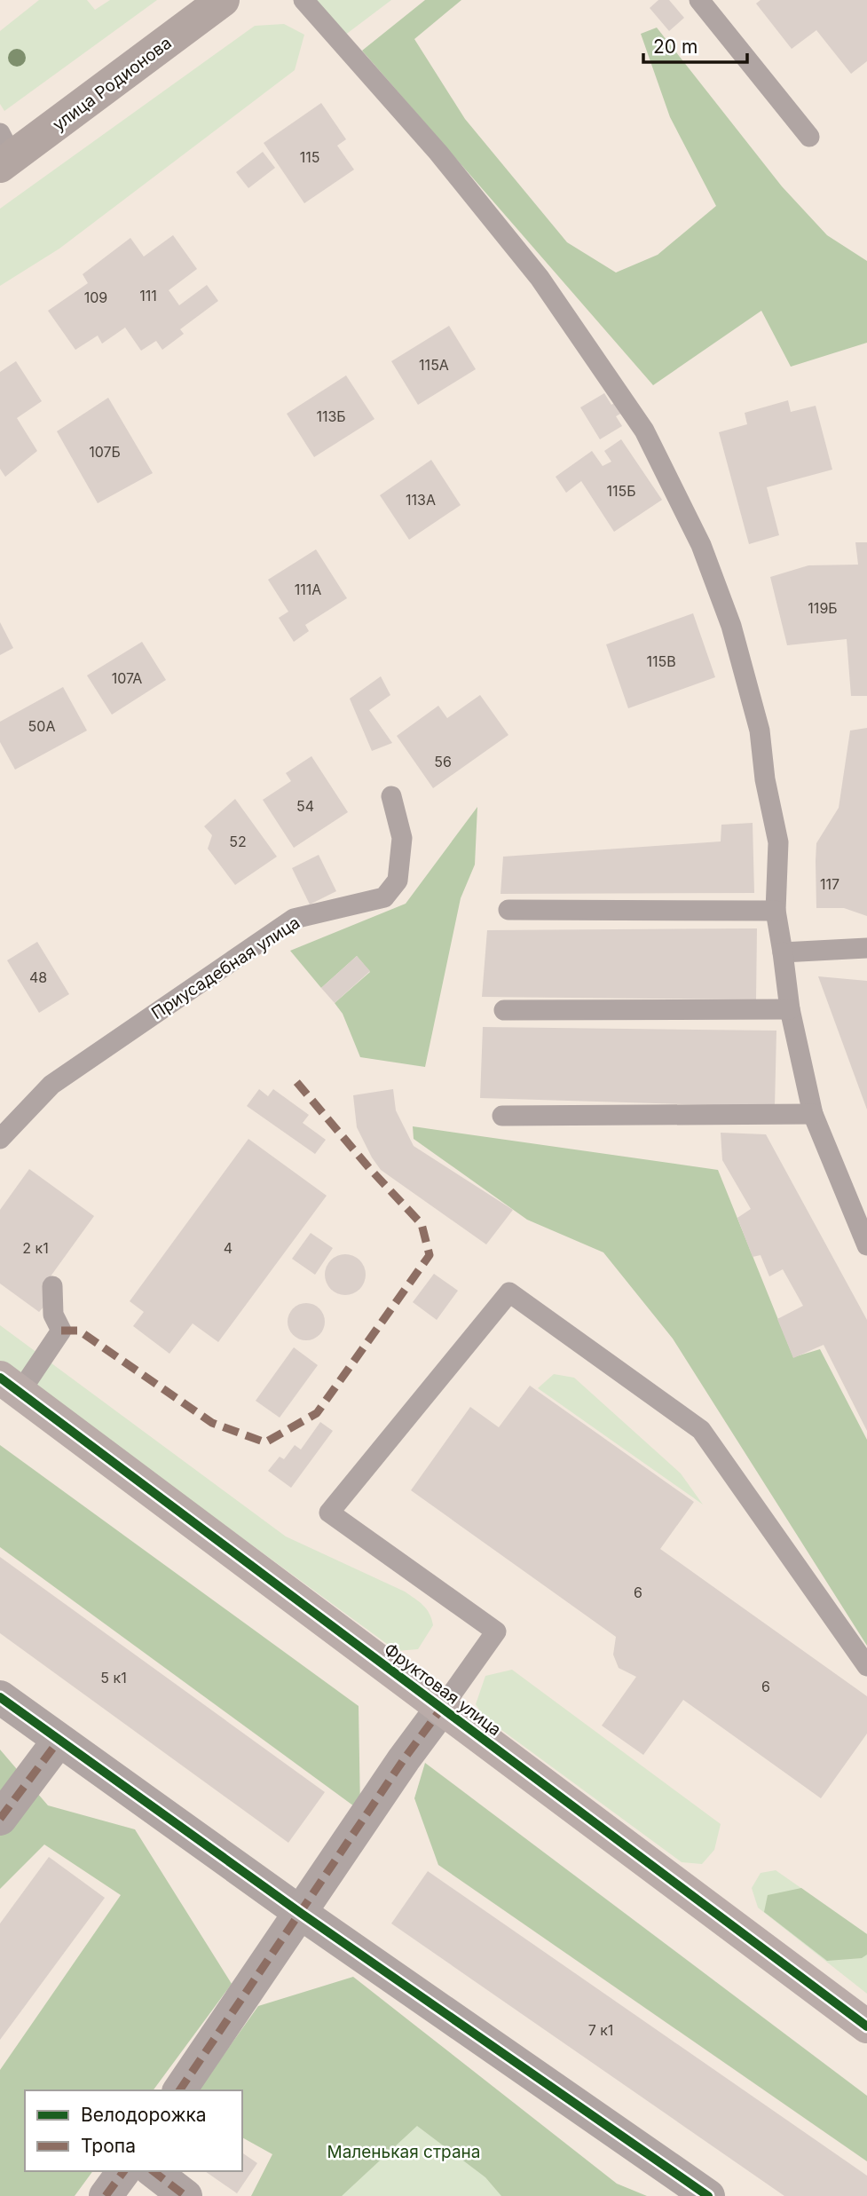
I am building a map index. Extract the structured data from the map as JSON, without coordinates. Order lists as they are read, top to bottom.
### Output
{
  "streets": {
    "main road": ["улица Родионова"],
    "street": ["Фруктовая улица"],
    "lane": ["Приусадебная улица"]
  },
  "parks": ["Маленькая страна"],
  "house_numbers": [
    "115",
    "111",
    "109",
    "115А",
    "113Б",
    "107Б",
    "115Б",
    "113А",
    "111А",
    "119Б",
    "115В",
    "107А",
    "50А",
    "56",
    "54",
    "52",
    "117",
    "48",
    "2 к1",
    "4",
    "6",
    "5 к1",
    "6",
    "7 к1"
  ],
  "legend": ["Велодорожка", "Тропа"],
  "scale_bar": "20 m"
}
